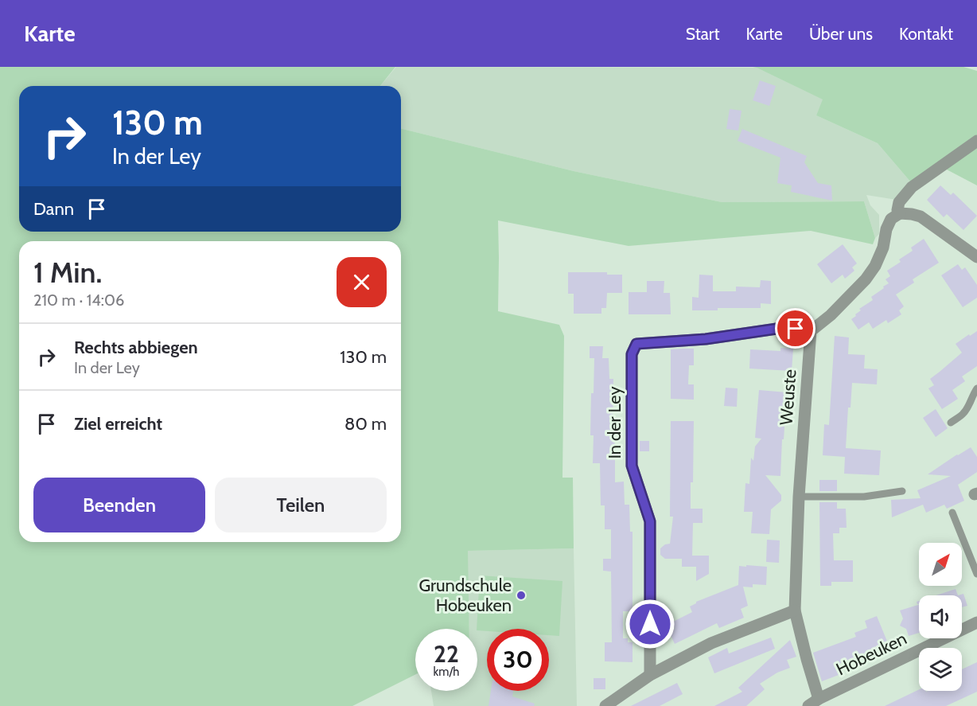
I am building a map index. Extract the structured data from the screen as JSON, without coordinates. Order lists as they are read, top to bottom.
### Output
{
  "streets": {
    "street": ["Weuste", "In der Ley", "Hobeuken"]
  },
  "crossings": [
    ["Weuste", "In der Ley"],
    ["Weuste", "Hobeuken"]
  ],
  "places": ["Grundschule Hobeuken"],
  "north": "top right",
  "page": {
    "header": "Karte",
    "nav": [
      "Start",
      "Karte",
      "Über uns",
      "Kontakt"
    ],
    "turn": ["130 m", "In der Ley"],
    "then": "Dann",
    "heading": ["1 Min.", "210 m · 14:06"],
    "list": [
      {
        "name": "Rechts abbiegen",
        "note": "In der Ley",
        "value": "130 m"
      },
      {
        "name": "Ziel erreicht",
        "value": "80 m"
      }
    ],
    "buttons": ["Beenden", "Teilen"],
    "speed": "22 km/h",
    "limit": "30"
  }
}
